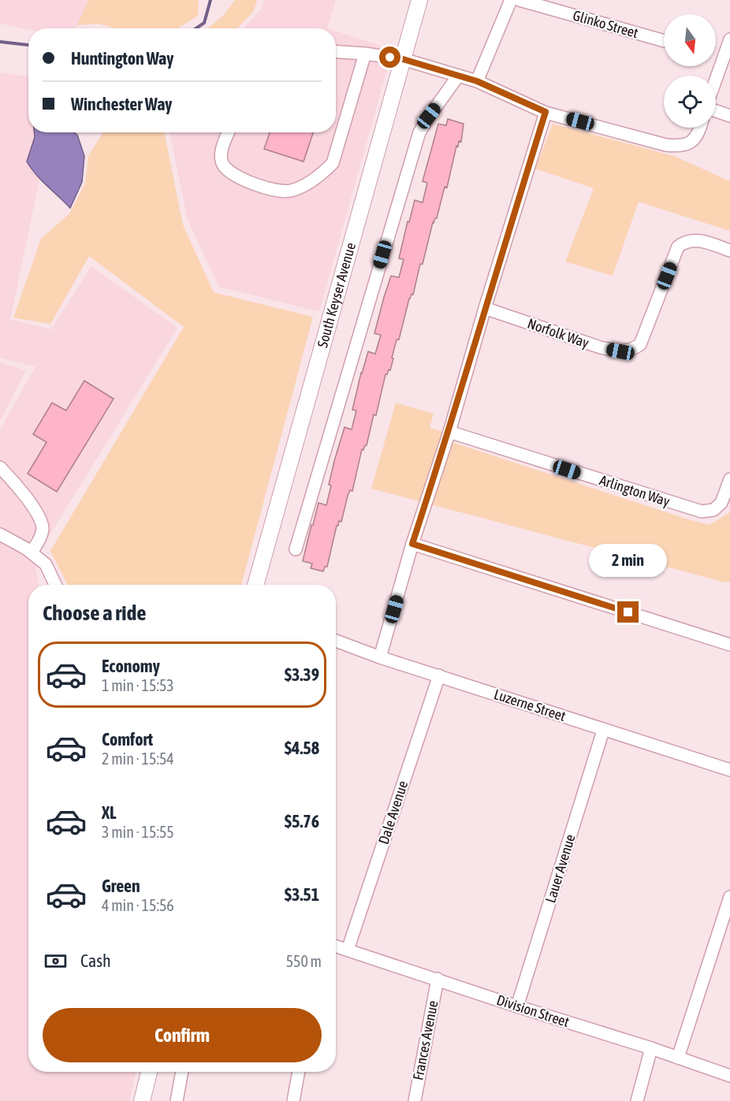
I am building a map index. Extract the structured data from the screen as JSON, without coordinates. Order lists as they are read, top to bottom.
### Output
{
  "streets": {
    "main road": ["South Keyser Avenue"],
    "street": [
      "Glinko Street",
      "Norfolk Way",
      "Arlington Way",
      "Luzerne Street",
      "Dale Avenue",
      "Lauer Avenue",
      "Division Street",
      "Frances Avenue"
    ]
  },
  "crossings": [
    ["Luzerne Street", "Dale Avenue"],
    ["Luzerne Street", "Lauer Avenue"],
    ["Dale Avenue", "Division Street"],
    ["Lauer Avenue", "Division Street"],
    ["Division Street", "Frances Avenue"]
  ],
  "north": "bottom",
  "page": {
    "banner": ["Huntington Way", "Winchester Way"],
    "bubble": "2 min",
    "heading": "Choose a ride",
    "list": [
      {
        "name": "Economy",
        "note": "1 min · 15:53",
        "value": "$3.39"
      },
      {
        "name": "Comfort",
        "note": "2 min · 15:54",
        "value": "$4.58"
      },
      {
        "name": "XL",
        "note": "3 min · 15:55",
        "value": "$5.76"
      },
      {
        "name": "Green",
        "note": "4 min · 15:56",
        "value": "$3.51"
      }
    ],
    "pay": ["Cash", "550 m"],
    "buttons": "Confirm"
  }
}
